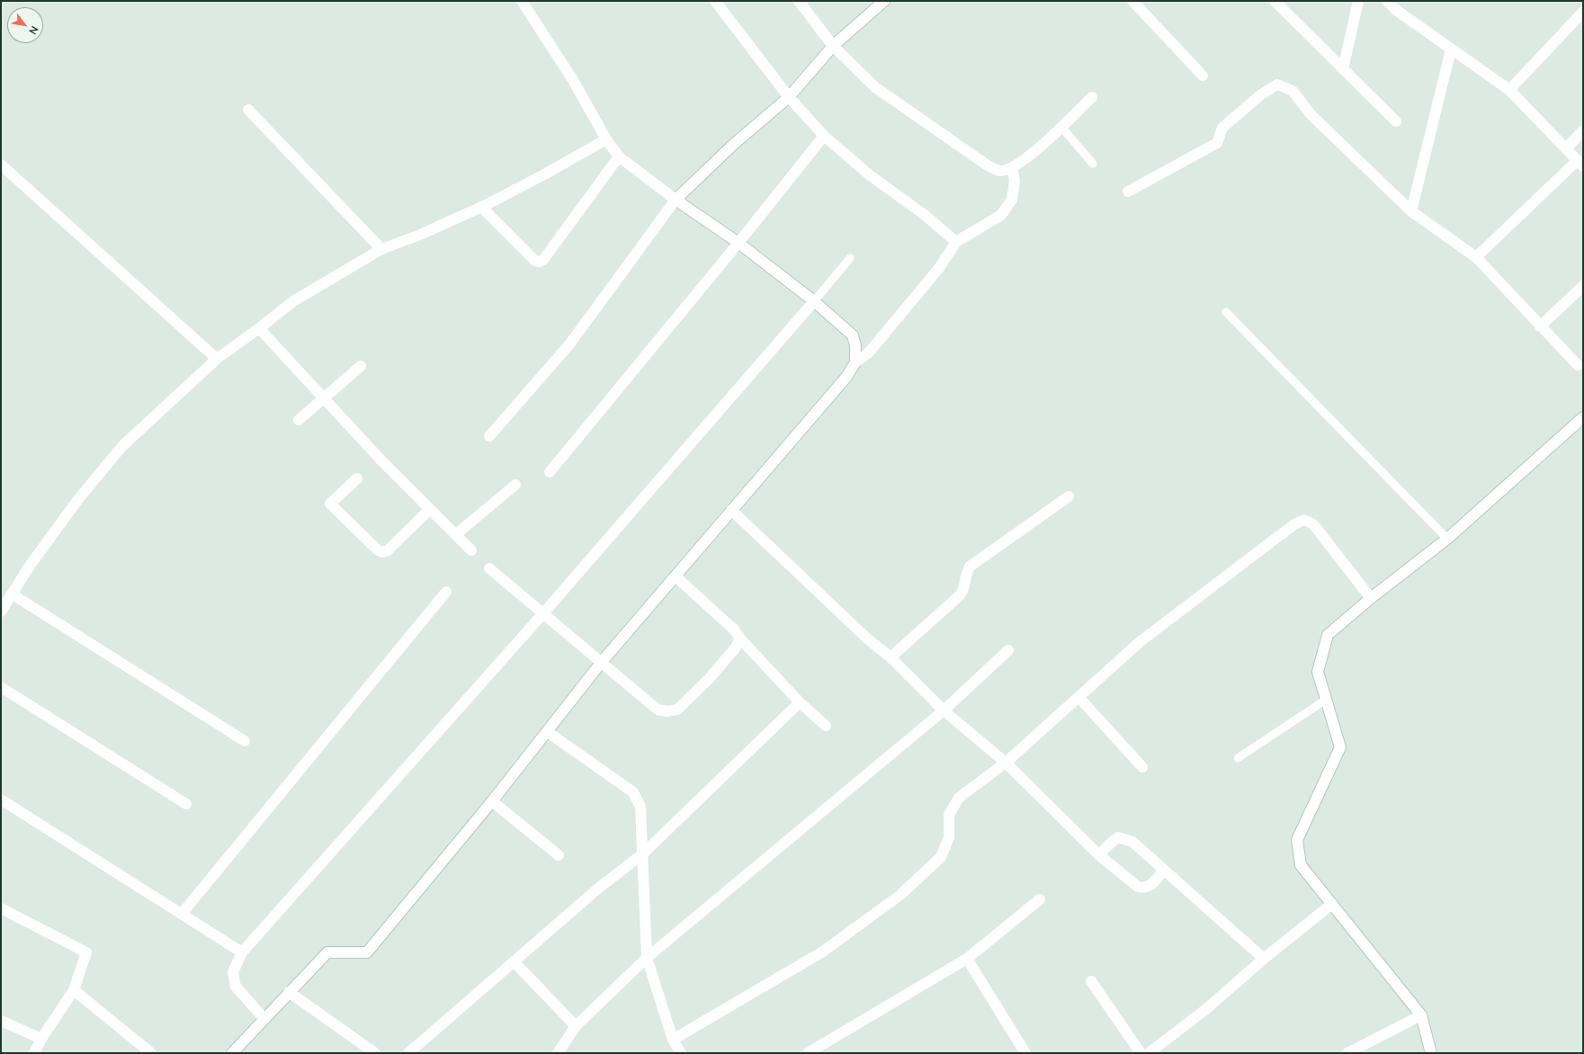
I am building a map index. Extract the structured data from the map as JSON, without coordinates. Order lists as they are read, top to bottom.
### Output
{
  "north": "bottom right"
}
